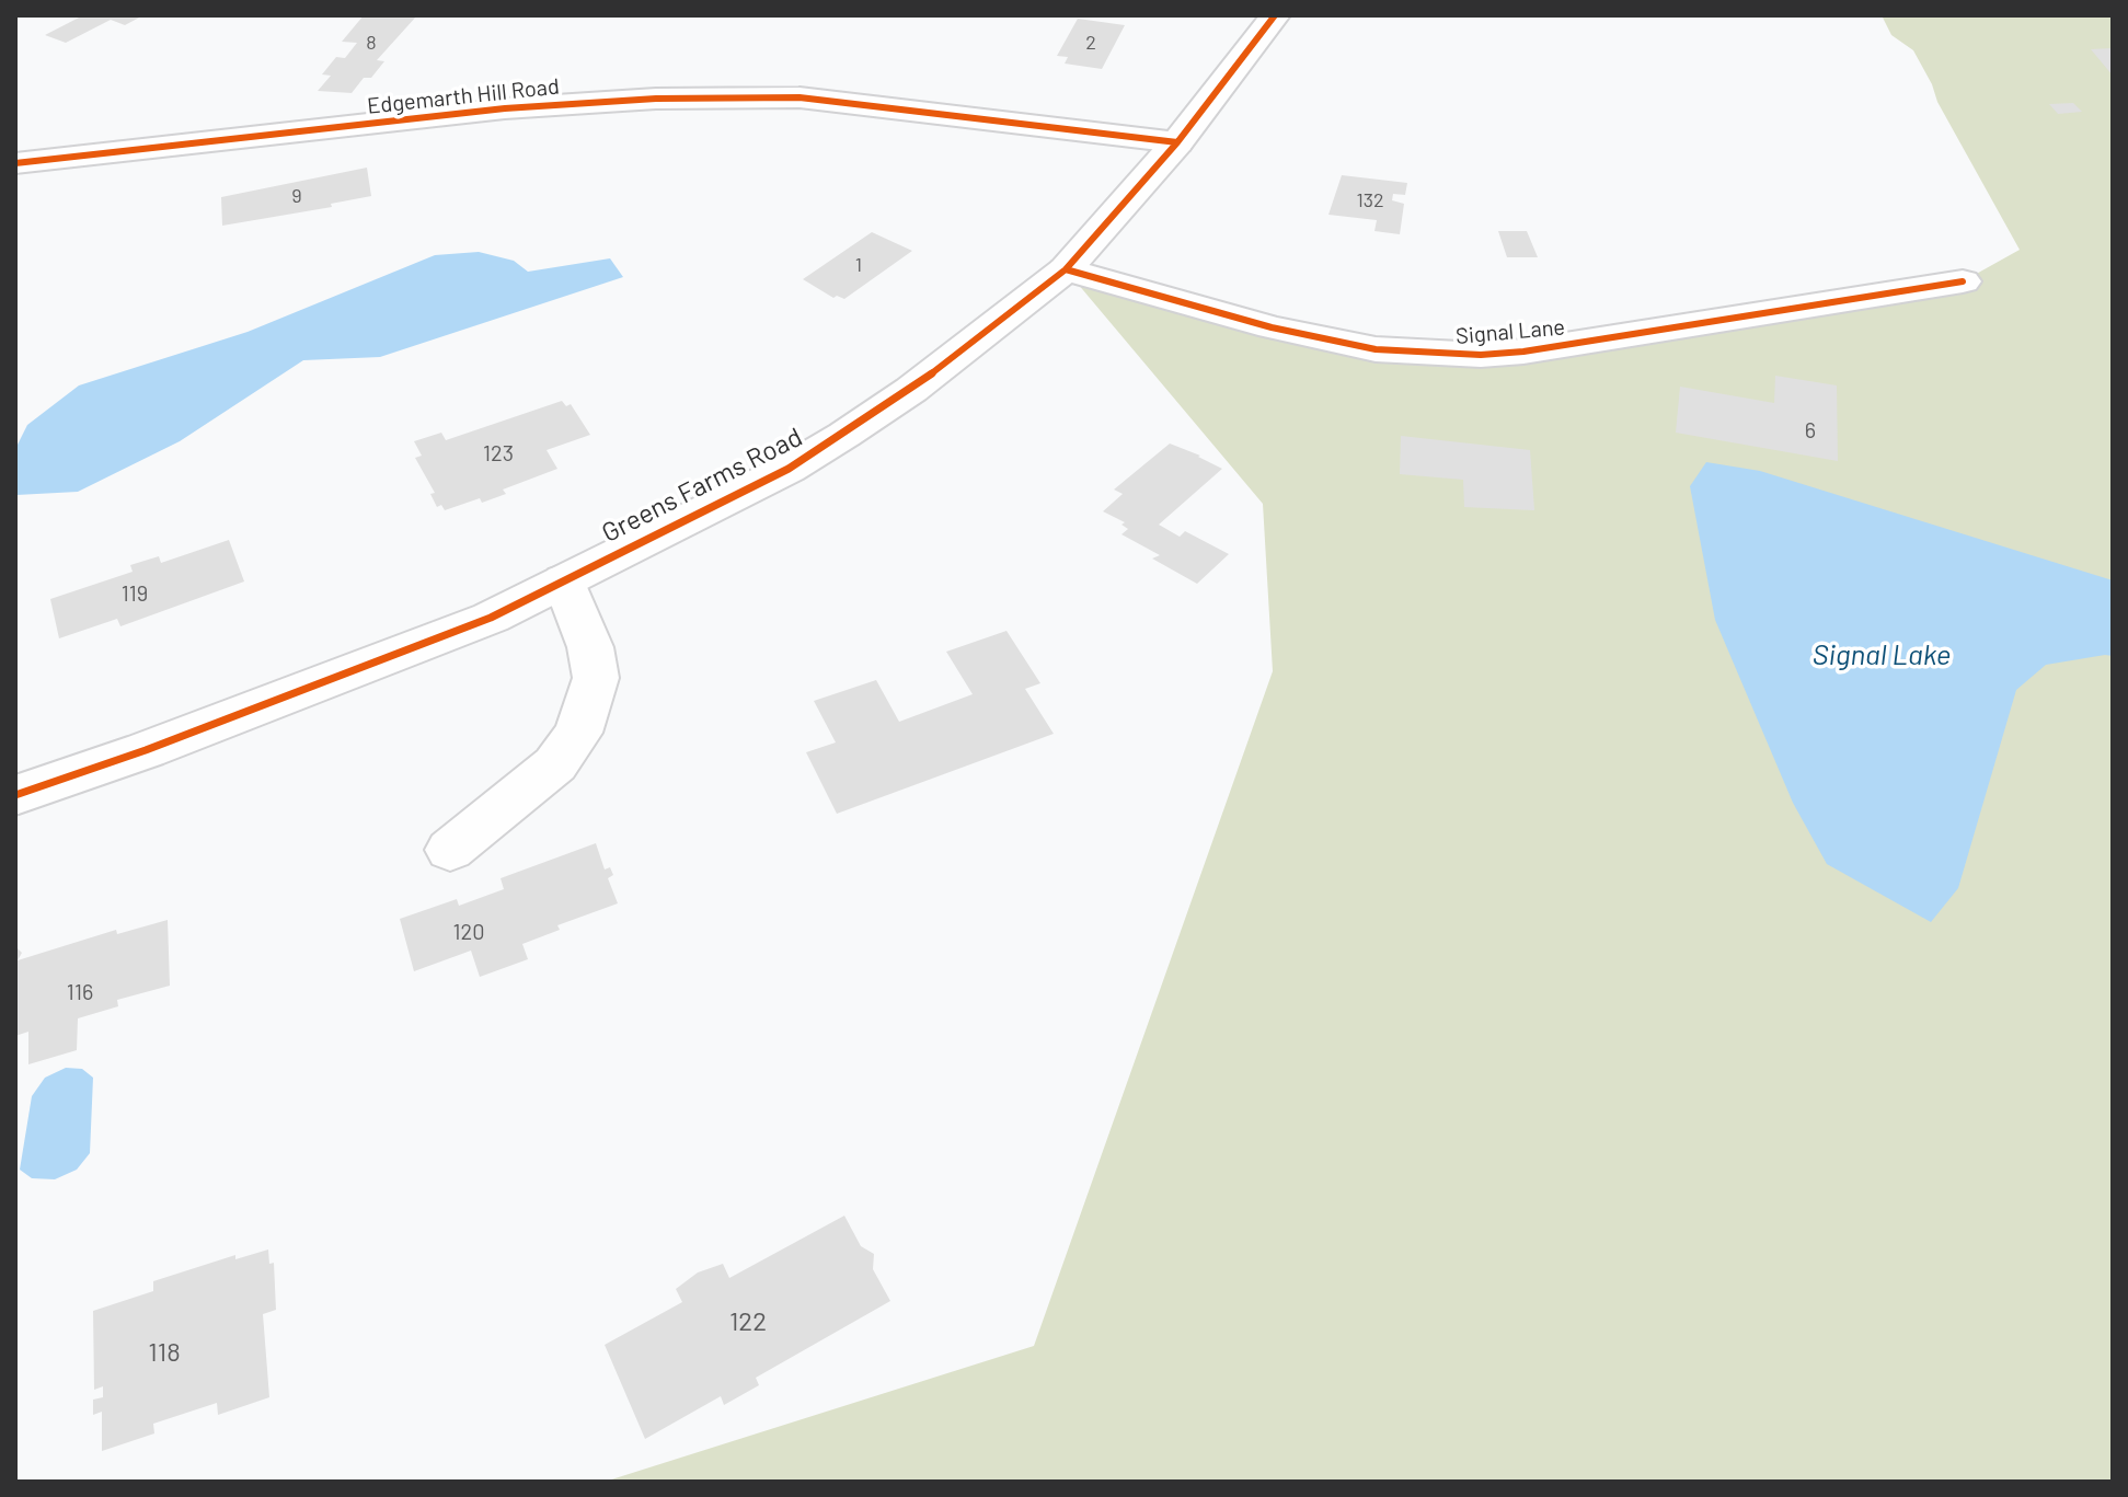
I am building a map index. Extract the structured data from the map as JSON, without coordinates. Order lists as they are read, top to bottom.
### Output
{
  "streets": {
    "street": ["Edgemarth Hill Road", "Signal Lane", "Greens Farms Road"]
  },
  "crossings": [
    ["Edgemarth Hill Road", "Greens Farms Road"],
    ["Signal Lane", "Greens Farms Road"]
  ],
  "water": ["Signal Lake"],
  "house_numbers": [
    "8",
    "2",
    "9",
    "132",
    "1",
    "6",
    "123",
    "119",
    "120",
    "116",
    "122",
    "118"
  ]
}
